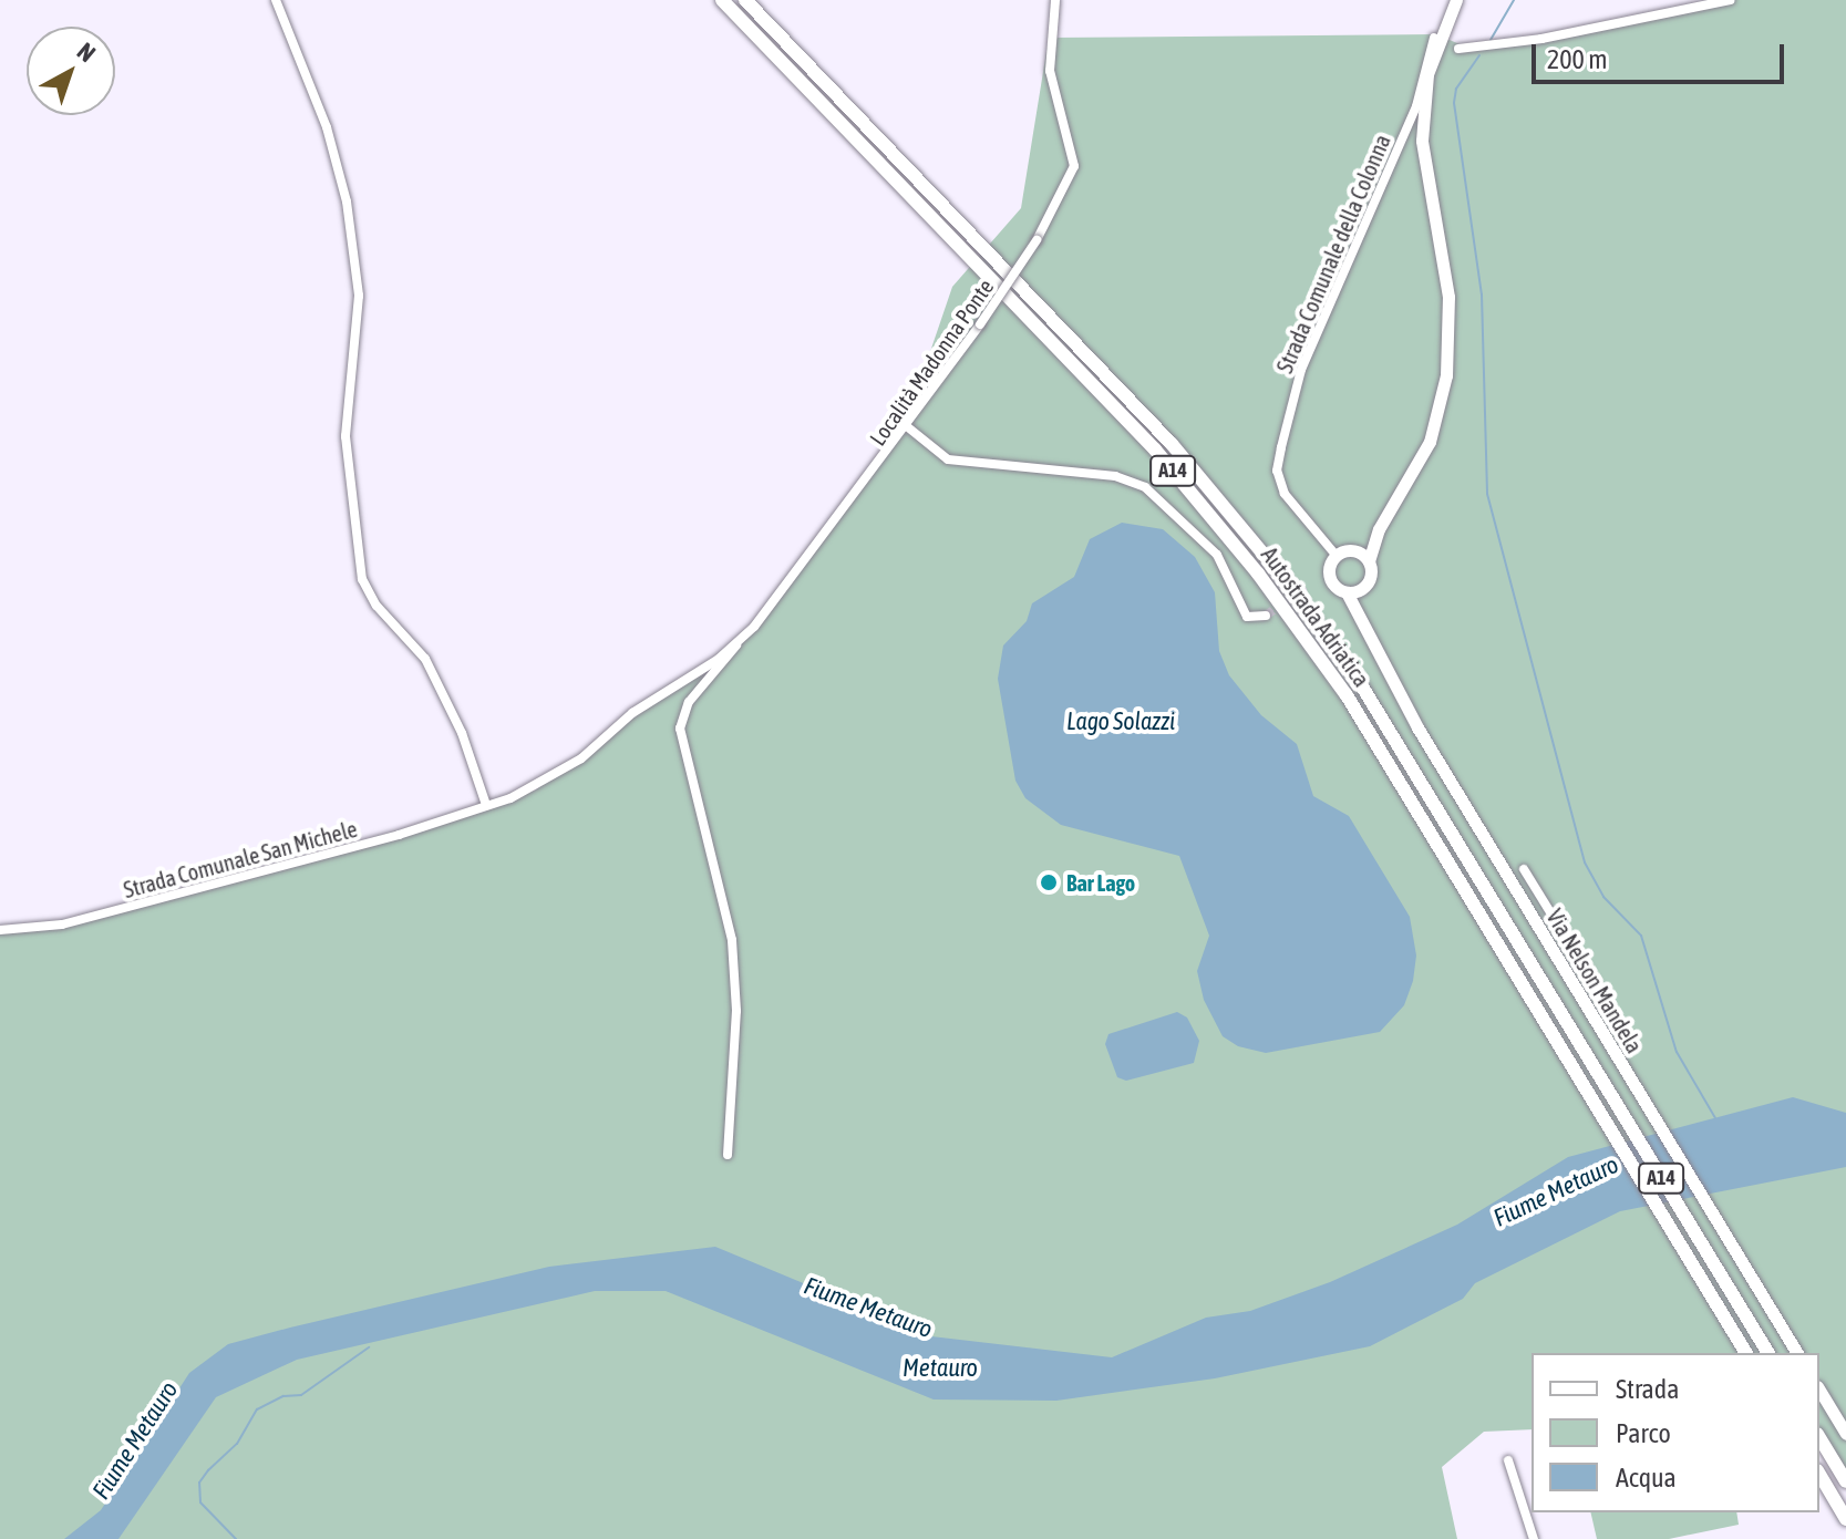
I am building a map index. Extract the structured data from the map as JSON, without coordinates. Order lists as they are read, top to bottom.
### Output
{
  "streets": {
    "highway": ["A14", "Autostrada Adriatica"],
    "main road": ["Via Nelson Mandela"],
    "street": ["Strada Comunale della Colonna", "Località Madonna Ponte", "Strada Comunale San Michele"]
  },
  "crossings": [
    ["Strada Comunale della Colonna", "Via Nelson Mandela"],
    ["Località Madonna Ponte", "Strada Comunale San Michele"]
  ],
  "water": ["Lago Solazzi", "Fiume Metauro", "Metauro"],
  "places": ["Bar Lago"],
  "legend": ["Strada", "Parco", "Acqua"],
  "scale_bar": "200 m",
  "north": "top right"
}
